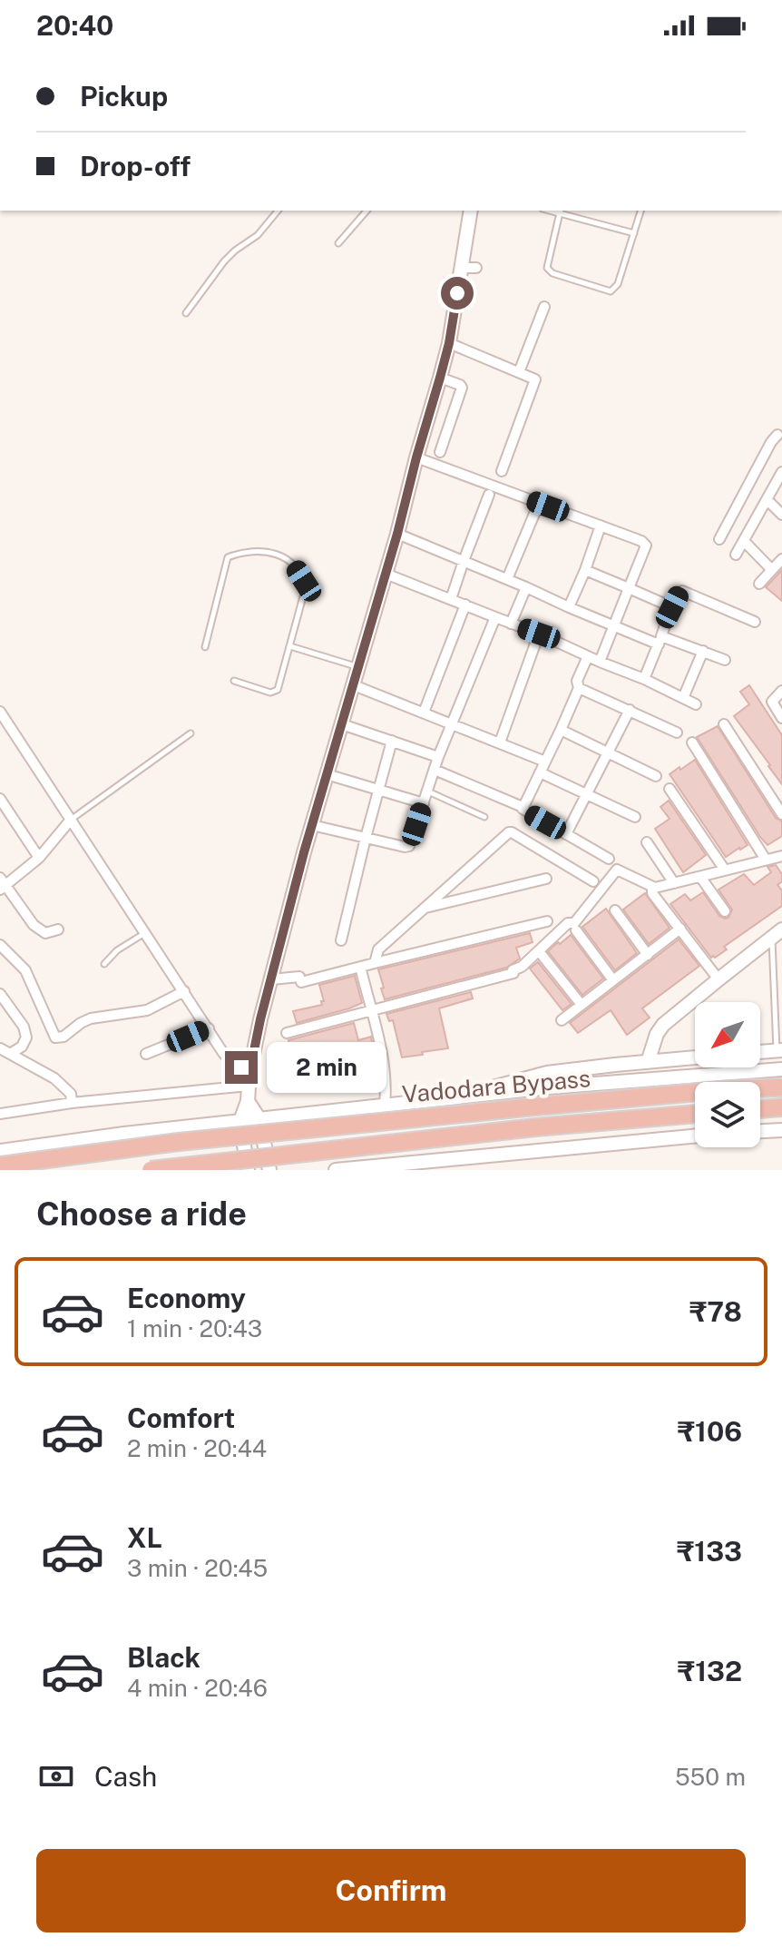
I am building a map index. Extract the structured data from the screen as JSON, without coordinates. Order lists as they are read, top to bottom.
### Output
{
  "streets": {
    "highway": ["Vadodara Bypass"]
  },
  "north": "bottom left",
  "page": {
    "status": "20:40",
    "banner": ["Pickup", "Drop-off"],
    "bubble": "2 min",
    "heading": "Choose a ride",
    "list": [
      {
        "name": "Economy",
        "note": "1 min · 20:43",
        "value": "₹78"
      },
      {
        "name": "Comfort",
        "note": "2 min · 20:44",
        "value": "₹106"
      },
      {
        "name": "XL",
        "note": "3 min · 20:45",
        "value": "₹133"
      },
      {
        "name": "Black",
        "note": "4 min · 20:46",
        "value": "₹132"
      }
    ],
    "pay": ["Cash", "550 m"],
    "buttons": "Confirm"
  }
}
